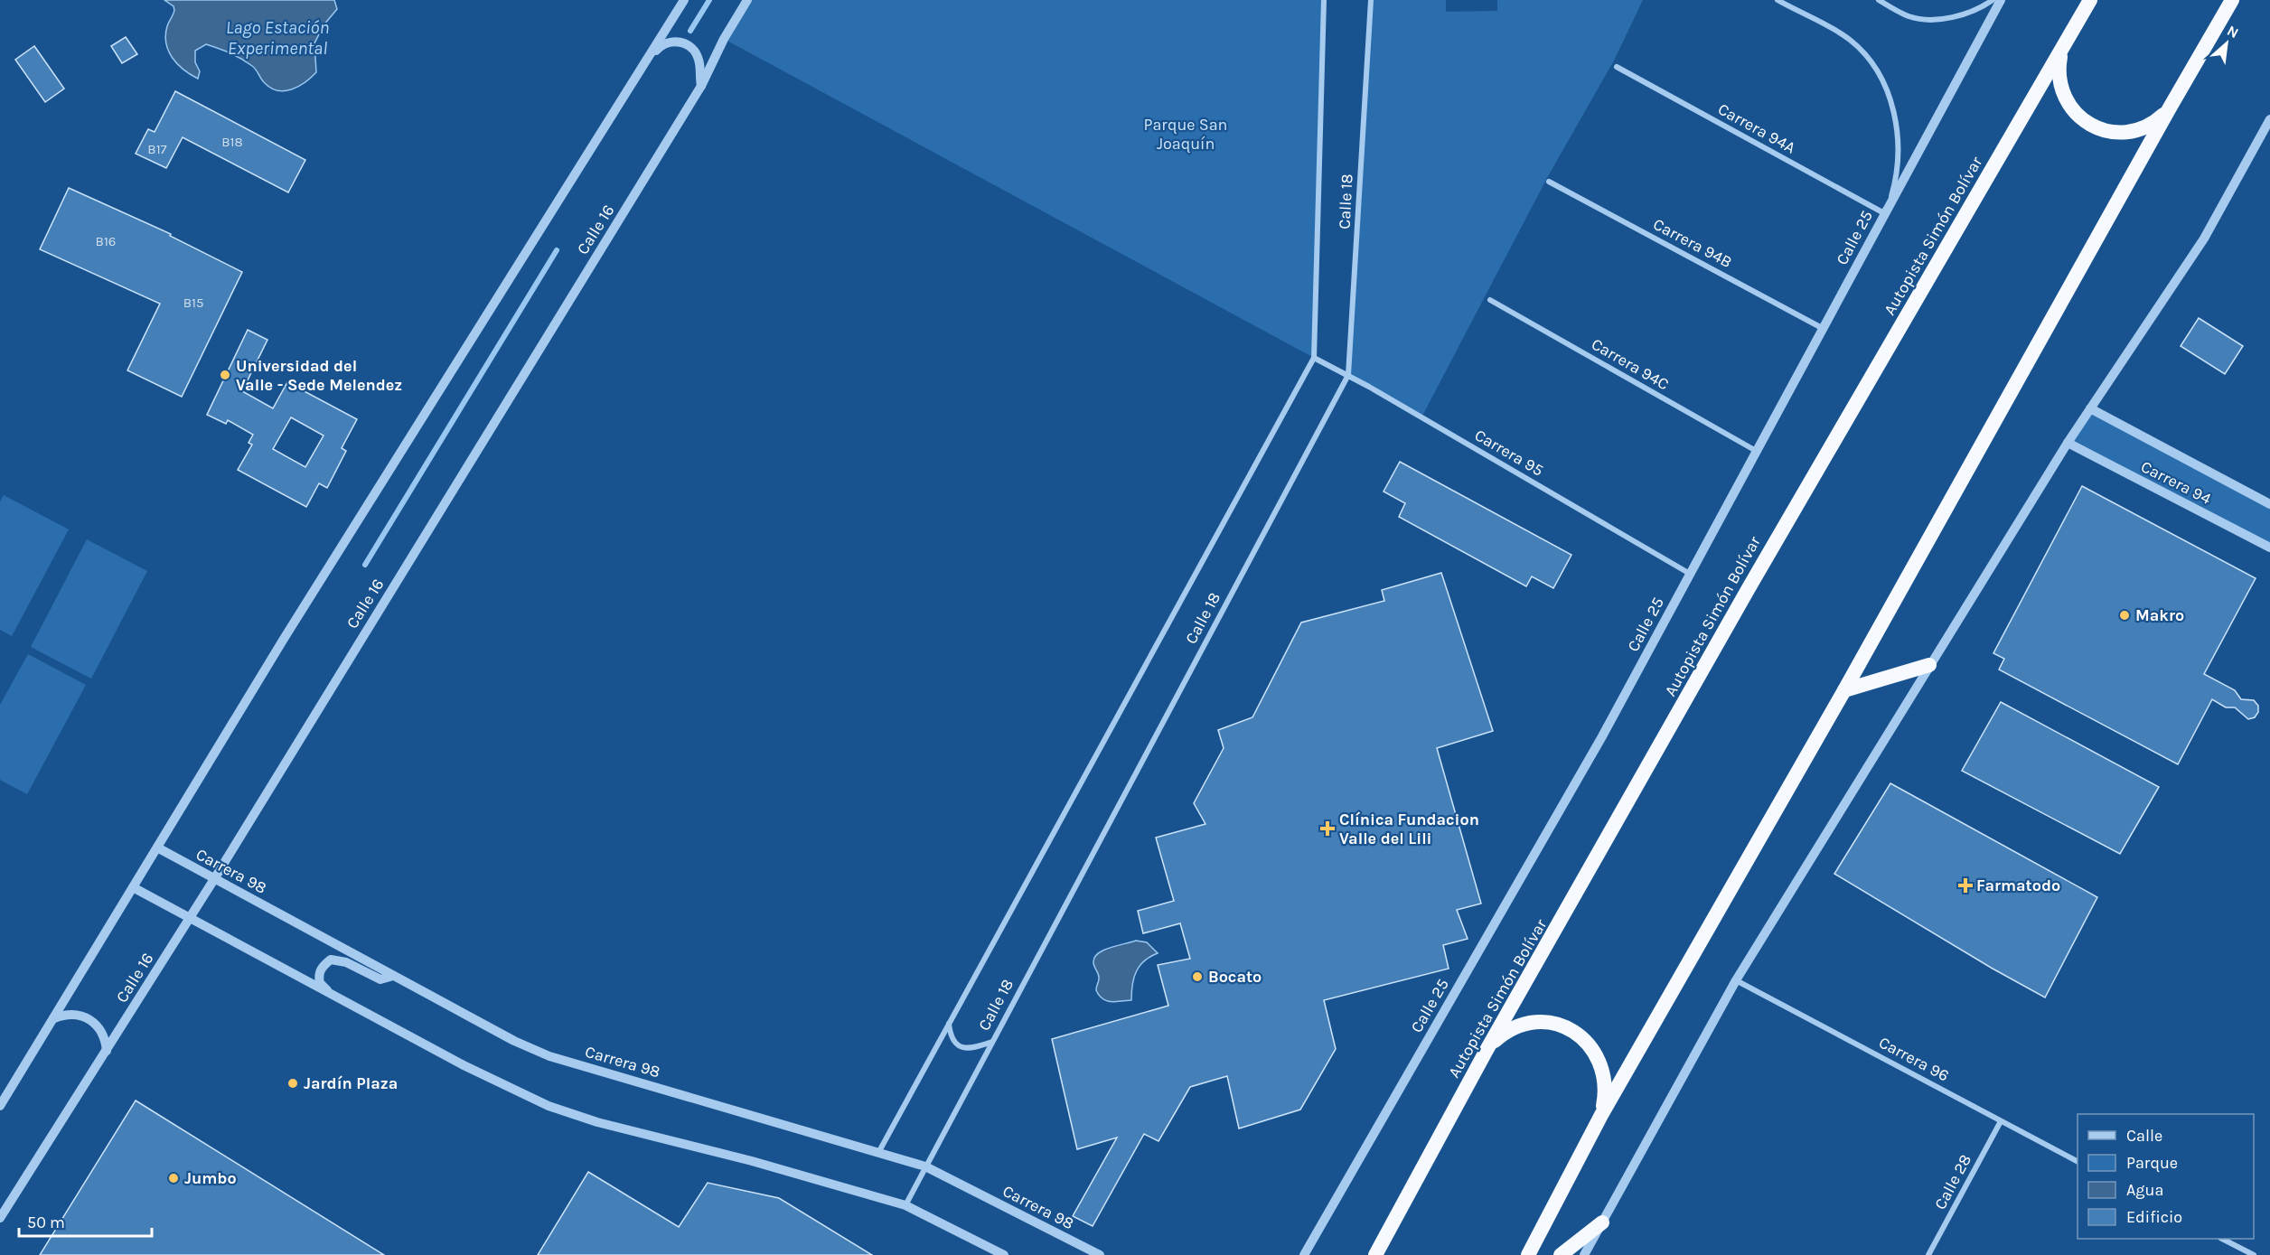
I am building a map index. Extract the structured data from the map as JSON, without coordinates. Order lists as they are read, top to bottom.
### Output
{
  "streets": {
    "highway": ["Autopista Simón Bolívar"],
    "street": [
      "Carrera 94A",
      "Calle 18",
      "Calle 16",
      "Calle 25",
      "Carrera 94B",
      "Carrera 94C",
      "Carrera 95",
      "Carrera 94",
      "Carrera 98",
      "Carrera 96",
      "Calle 28"
    ]
  },
  "crossings": [
    ["Carrera 94A", "Calle 25"],
    ["Calle 18", "Carrera 95"],
    ["Calle 18", "Carrera 98"],
    ["Calle 16", "Carrera 98"],
    ["Calle 25", "Carrera 94B"],
    ["Calle 25", "Carrera 94C"],
    ["Calle 25", "Carrera 95"],
    ["Carrera 96", "Calle 28"]
  ],
  "water": ["Lago Estación Experimental"],
  "parks": ["Parque San Joaquín"],
  "places": {
    "other": [
      "Universidad del Valle - Sede Melendez",
      "Makro",
      "Bocato",
      "Jardín Plaza",
      "Jumbo"
    ],
    "health": ["Clínica Fundacion Valle del Lili", "Farmatodo"]
  },
  "house_numbers": [
    "B18",
    "B17",
    "B16",
    "B15"
  ],
  "legend": [
    "Calle",
    "Parque",
    "Agua",
    "Edificio"
  ],
  "scale_bar": "50 m",
  "north": "top right"
}
